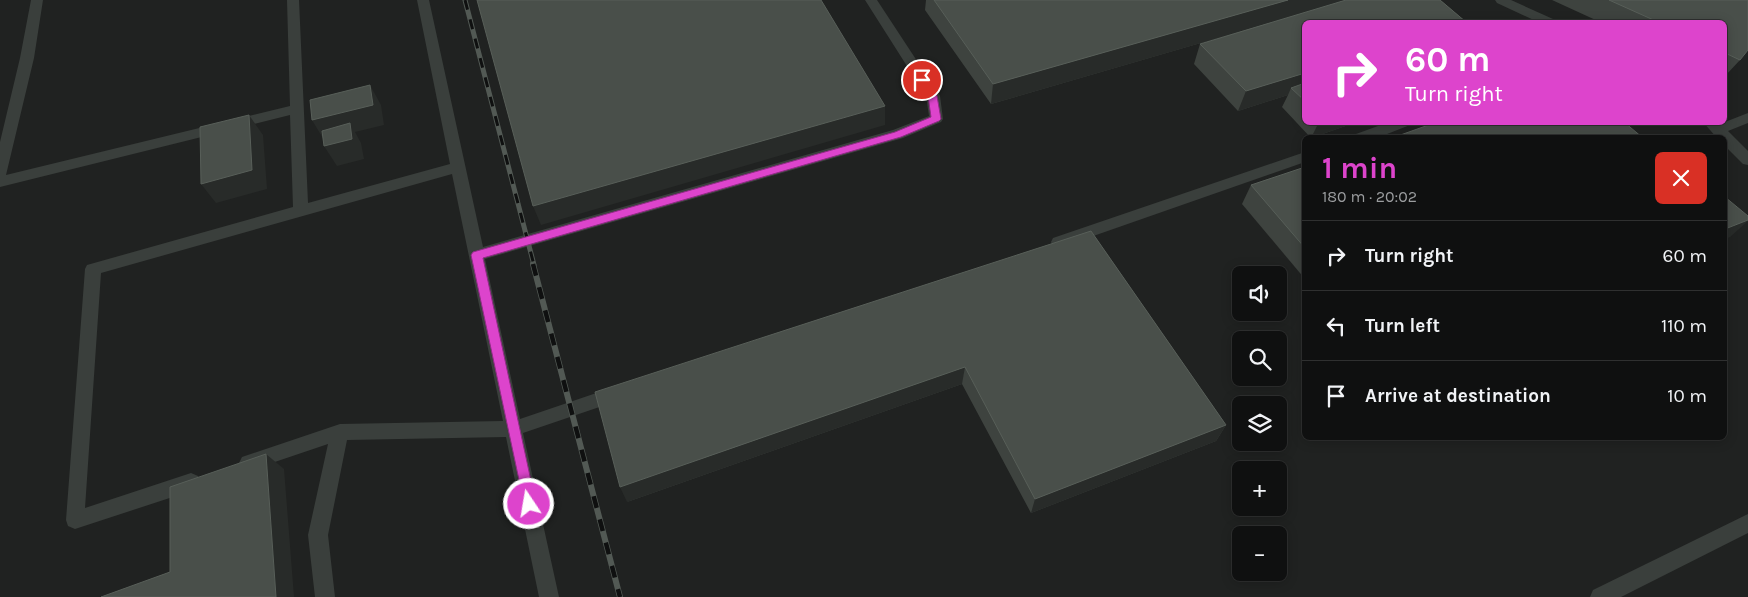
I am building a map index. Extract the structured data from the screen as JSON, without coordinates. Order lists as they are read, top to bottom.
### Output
{
  "page": {
    "turn": ["60 m", "Turn right"],
    "heading": ["1 min", "180 m · 20:02"],
    "list": [
      {
        "name": "Turn right",
        "value": "60 m"
      },
      {
        "name": "Turn left",
        "value": "110 m"
      },
      {
        "name": "Arrive at destination",
        "value": "10 m"
      }
    ],
    "map_buttons": ["+", "−"]
  }
}
